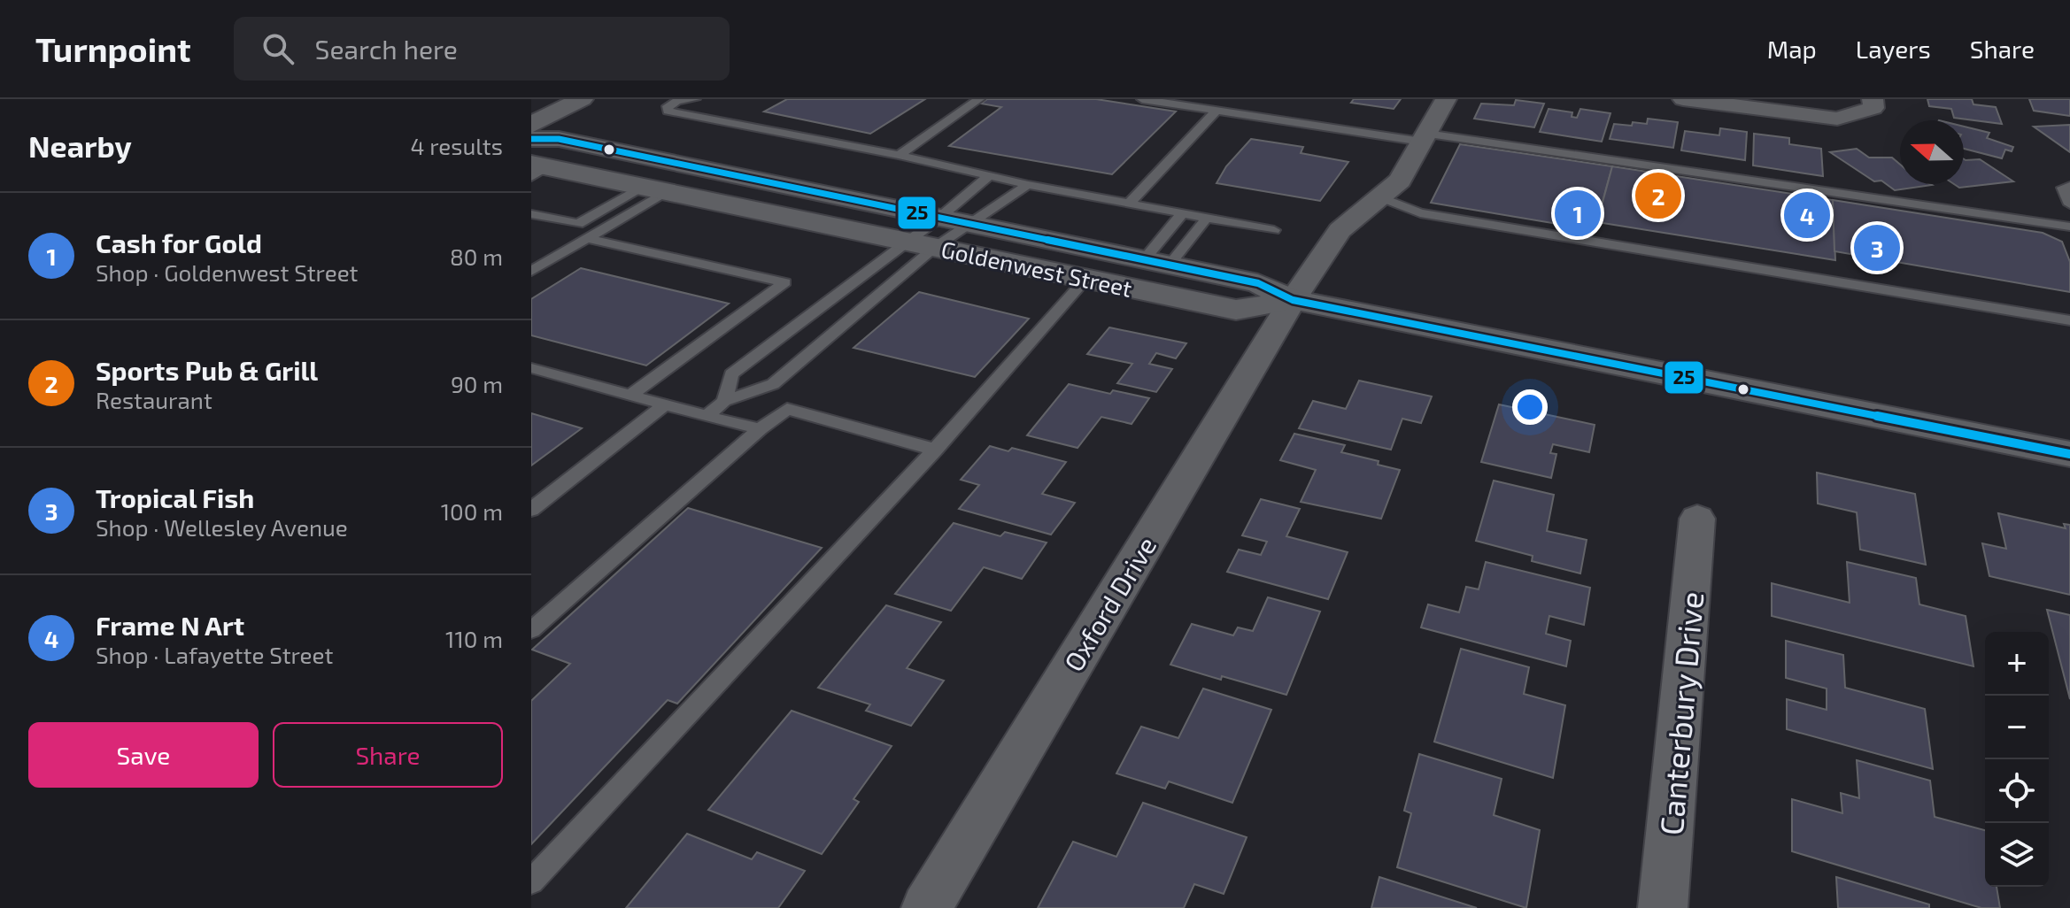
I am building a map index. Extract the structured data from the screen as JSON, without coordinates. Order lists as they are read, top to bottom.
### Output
{
  "streets": {
    "main road": ["Goldenwest Street"],
    "street": ["Oxford Drive", "Canterbury Drive"]
  },
  "crossings": [
    ["Goldenwest Street", "Oxford Drive"]
  ],
  "lines": ["transit line 25"],
  "north": "left",
  "page": {
    "header": "Turnpoint",
    "search": "Search here",
    "nav": ["Map", "Layers", "Share"],
    "heading": ["Nearby", "4 results"],
    "pins": [
      "2",
      "1",
      "4",
      "3"
    ],
    "list": [
      {
        "mark": "1",
        "name": "Cash for Gold",
        "note": "Shop · Goldenwest Street",
        "value": "80 m"
      },
      {
        "mark": "2",
        "name": "Sports Pub & Grill",
        "note": "Restaurant",
        "value": "90 m"
      },
      {
        "mark": "3",
        "name": "Tropical Fish",
        "note": "Shop · Wellesley Avenue",
        "value": "100 m"
      },
      {
        "mark": "4",
        "name": "Frame N Art",
        "note": "Shop · Lafayette Street",
        "value": "110 m"
      }
    ],
    "map_buttons": ["+", "−"],
    "buttons": ["Save", "Share"]
  }
}
